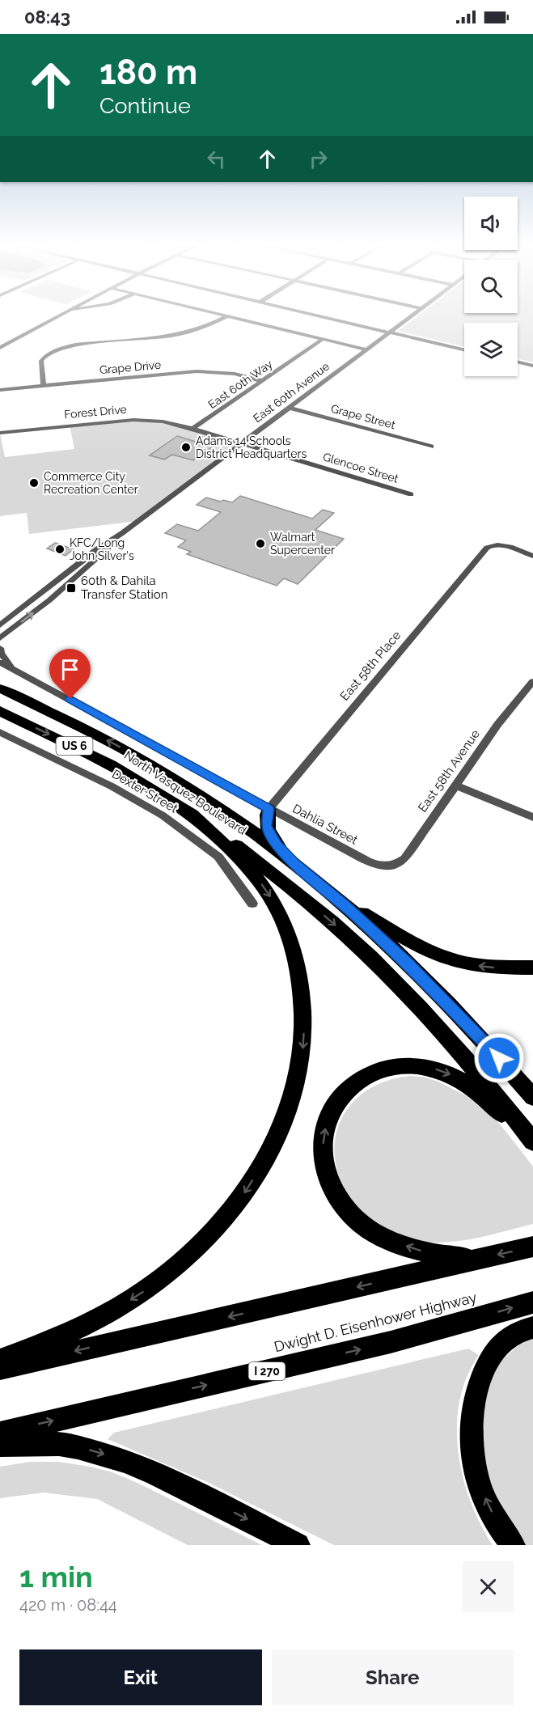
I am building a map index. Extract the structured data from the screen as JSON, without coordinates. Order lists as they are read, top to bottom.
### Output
{
  "streets": {
    "highway": [
      "US 6",
      "North Vasquez Boulevard",
      "Dwight D. Eisenhower Highway",
      "I 270"
    ],
    "street": [
      "Grape Drive",
      "East 60th Way",
      "East 60th Avenue",
      "Forest Drive",
      "Grape Street",
      "Glencoe Street",
      "East 58th Place",
      "East 58th Avenue",
      "Dexter Street",
      "Dahlia Street"
    ]
  },
  "crossings": [
    ["Grape Drive", "East 60th Way"],
    ["East 60th Way", "Forest Drive"],
    ["East 60th Way", "Glencoe Street"],
    ["East 60th Avenue", "Grape Street"],
    ["East 60th Avenue", "Glencoe Street"],
    ["Forest Drive", "Glencoe Street"],
    ["East 58th Place", "Dahlia Street"],
    ["East 58th Avenue", "Dahlia Street"]
  ],
  "places": {
    "other": [
      "Adams 14 Schools District Headquarters",
      "Commerce City Recreation Center",
      "Walmart Supercenter",
      "KFC/Long John Silver's"
    ],
    "transit": ["60th & Dahila Transfer Station"]
  },
  "page": {
    "status": "08:43",
    "turn": ["180 m", "Continue"],
    "heading": ["1 min", "420 m · 08:44"],
    "buttons": ["Exit", "Share"]
  }
}
